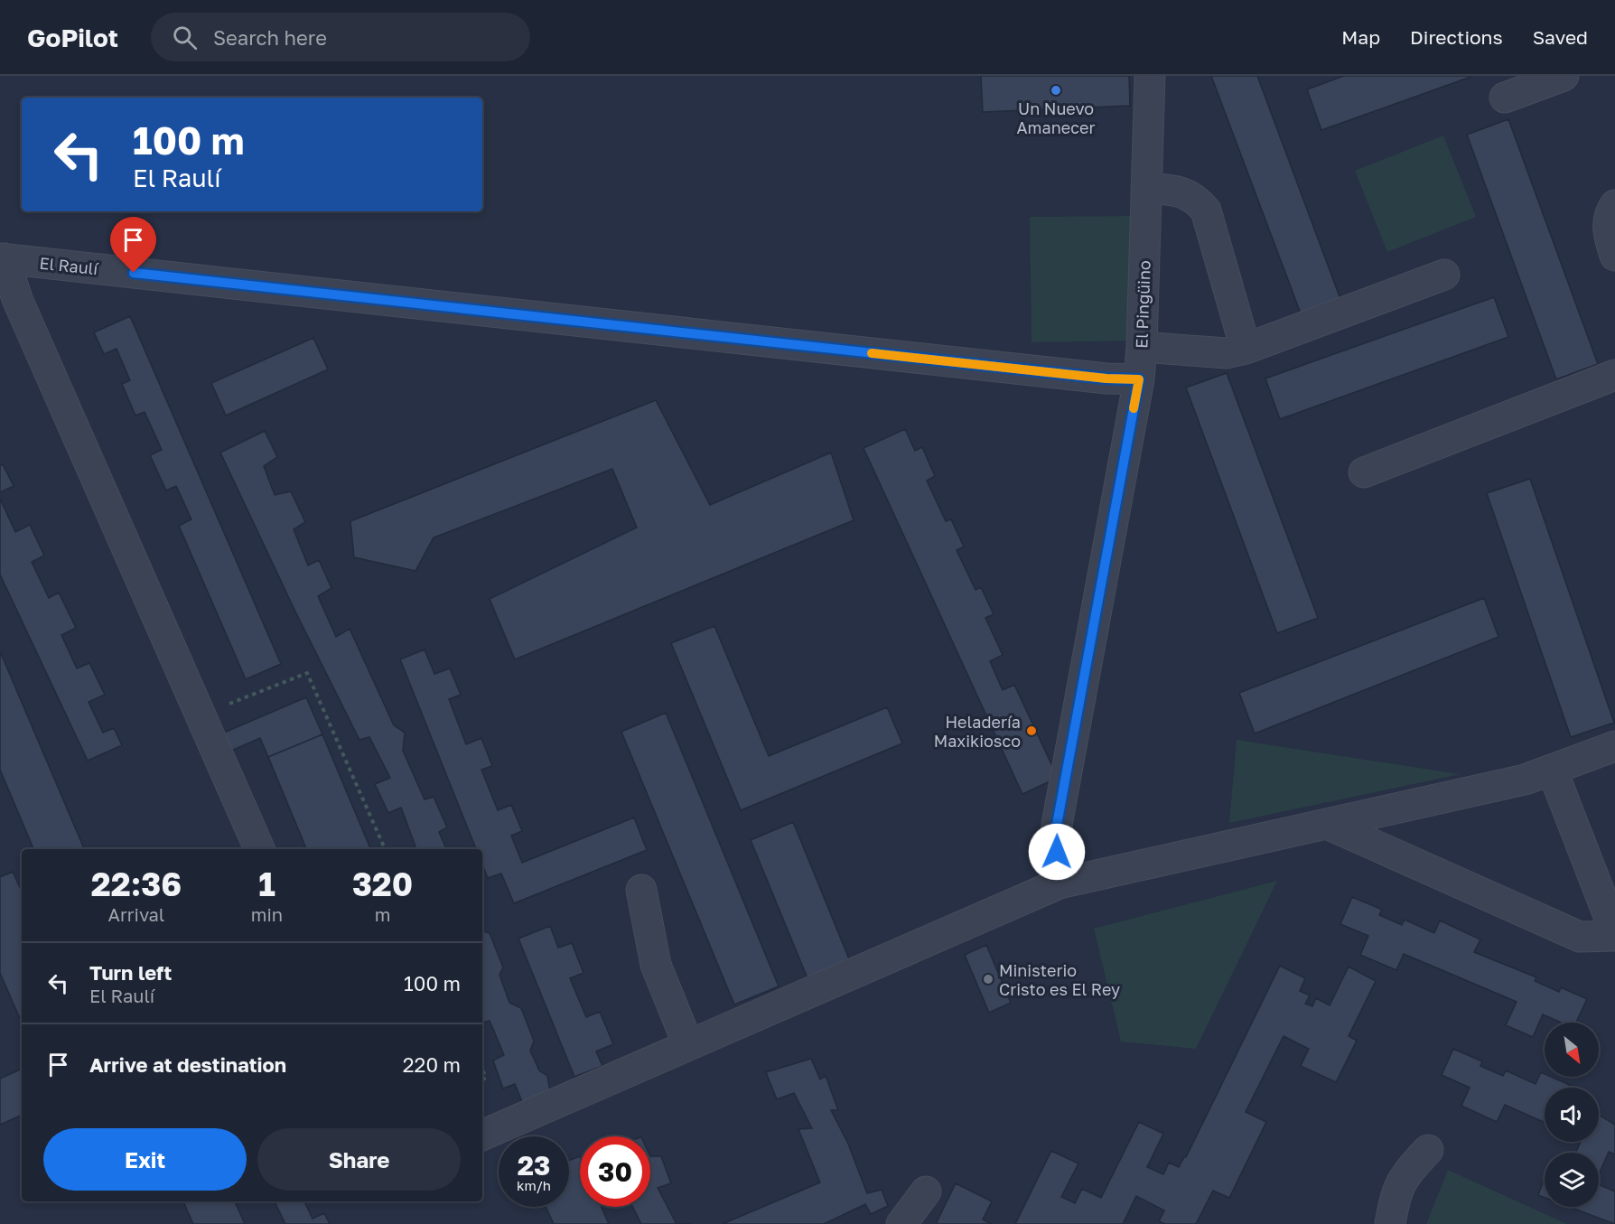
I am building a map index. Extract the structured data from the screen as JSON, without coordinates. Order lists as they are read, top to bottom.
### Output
{
  "streets": {
    "street": ["El Raulí", "El Pingüino"]
  },
  "crossings": [
    ["El Raulí", "El Pingüino"]
  ],
  "places": ["Un Nuevo Amanecer", "Heladería Maxikiosco", "Ministerio Cristo es El Rey"],
  "north": "bottom right",
  "page": {
    "header": "GoPilot",
    "search": "Search here",
    "nav": ["Map", "Directions", "Saved"],
    "turn": ["100 m", "El Raulí"],
    "eta": [
      "22:36",
      "Arrival",
      "1",
      "min",
      "320",
      "m"
    ],
    "list": [
      {
        "name": "Turn left",
        "note": "El Raulí",
        "value": "100 m"
      },
      {
        "name": "Arrive at destination",
        "value": "220 m"
      }
    ],
    "buttons": ["Exit", "Share"],
    "speed": "23 km/h",
    "limit": "30"
  }
}
